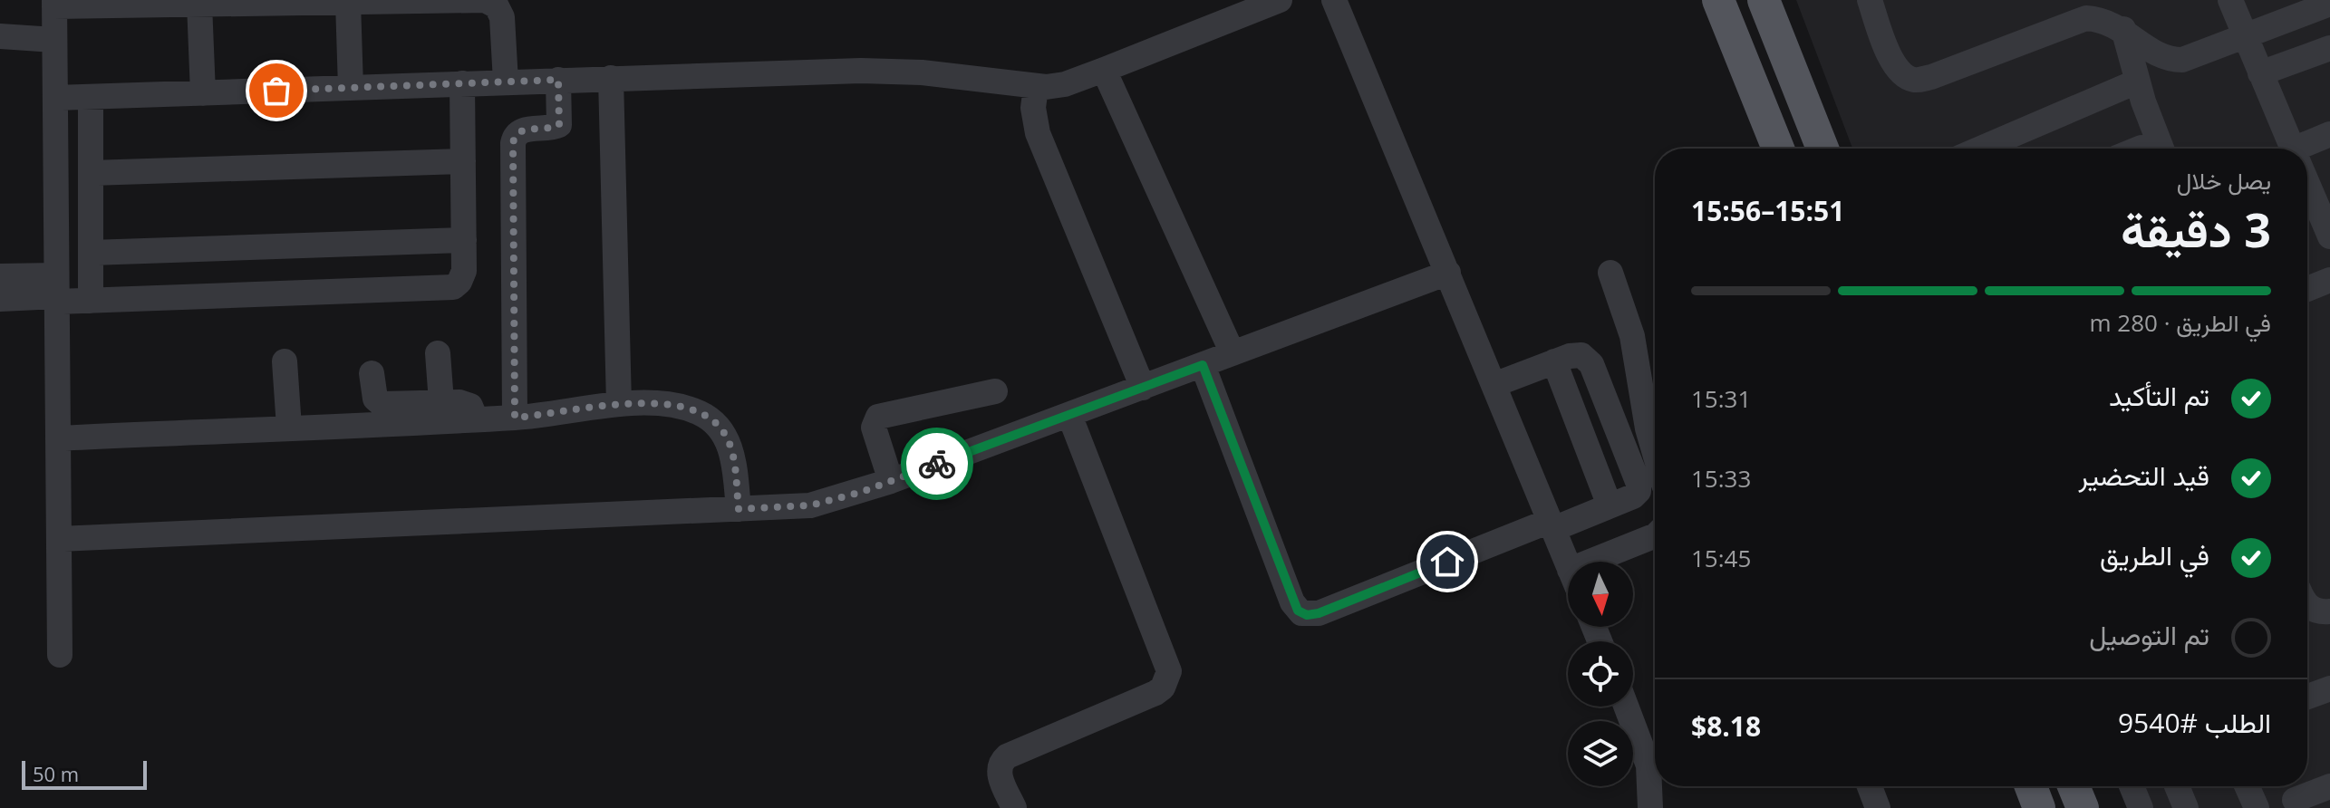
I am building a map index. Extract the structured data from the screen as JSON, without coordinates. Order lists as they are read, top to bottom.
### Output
{
  "scale_bar": "50 m",
  "north": "bottom",
  "page": {
    "heading": ["3 دقيقة", "يصل خلال", "15:51–15:56"],
    "panel": ["الطلب #9540", "$8.18"],
    "bar": "في الطريق · 280 m",
    "list": [
      ["تم التأكيد", "15:31"],
      ["قيد التحضير", "15:33"],
      ["في الطريق", "15:45"],
      "تم التوصيل"
    ],
    "scale": "50 m"
  }
}
